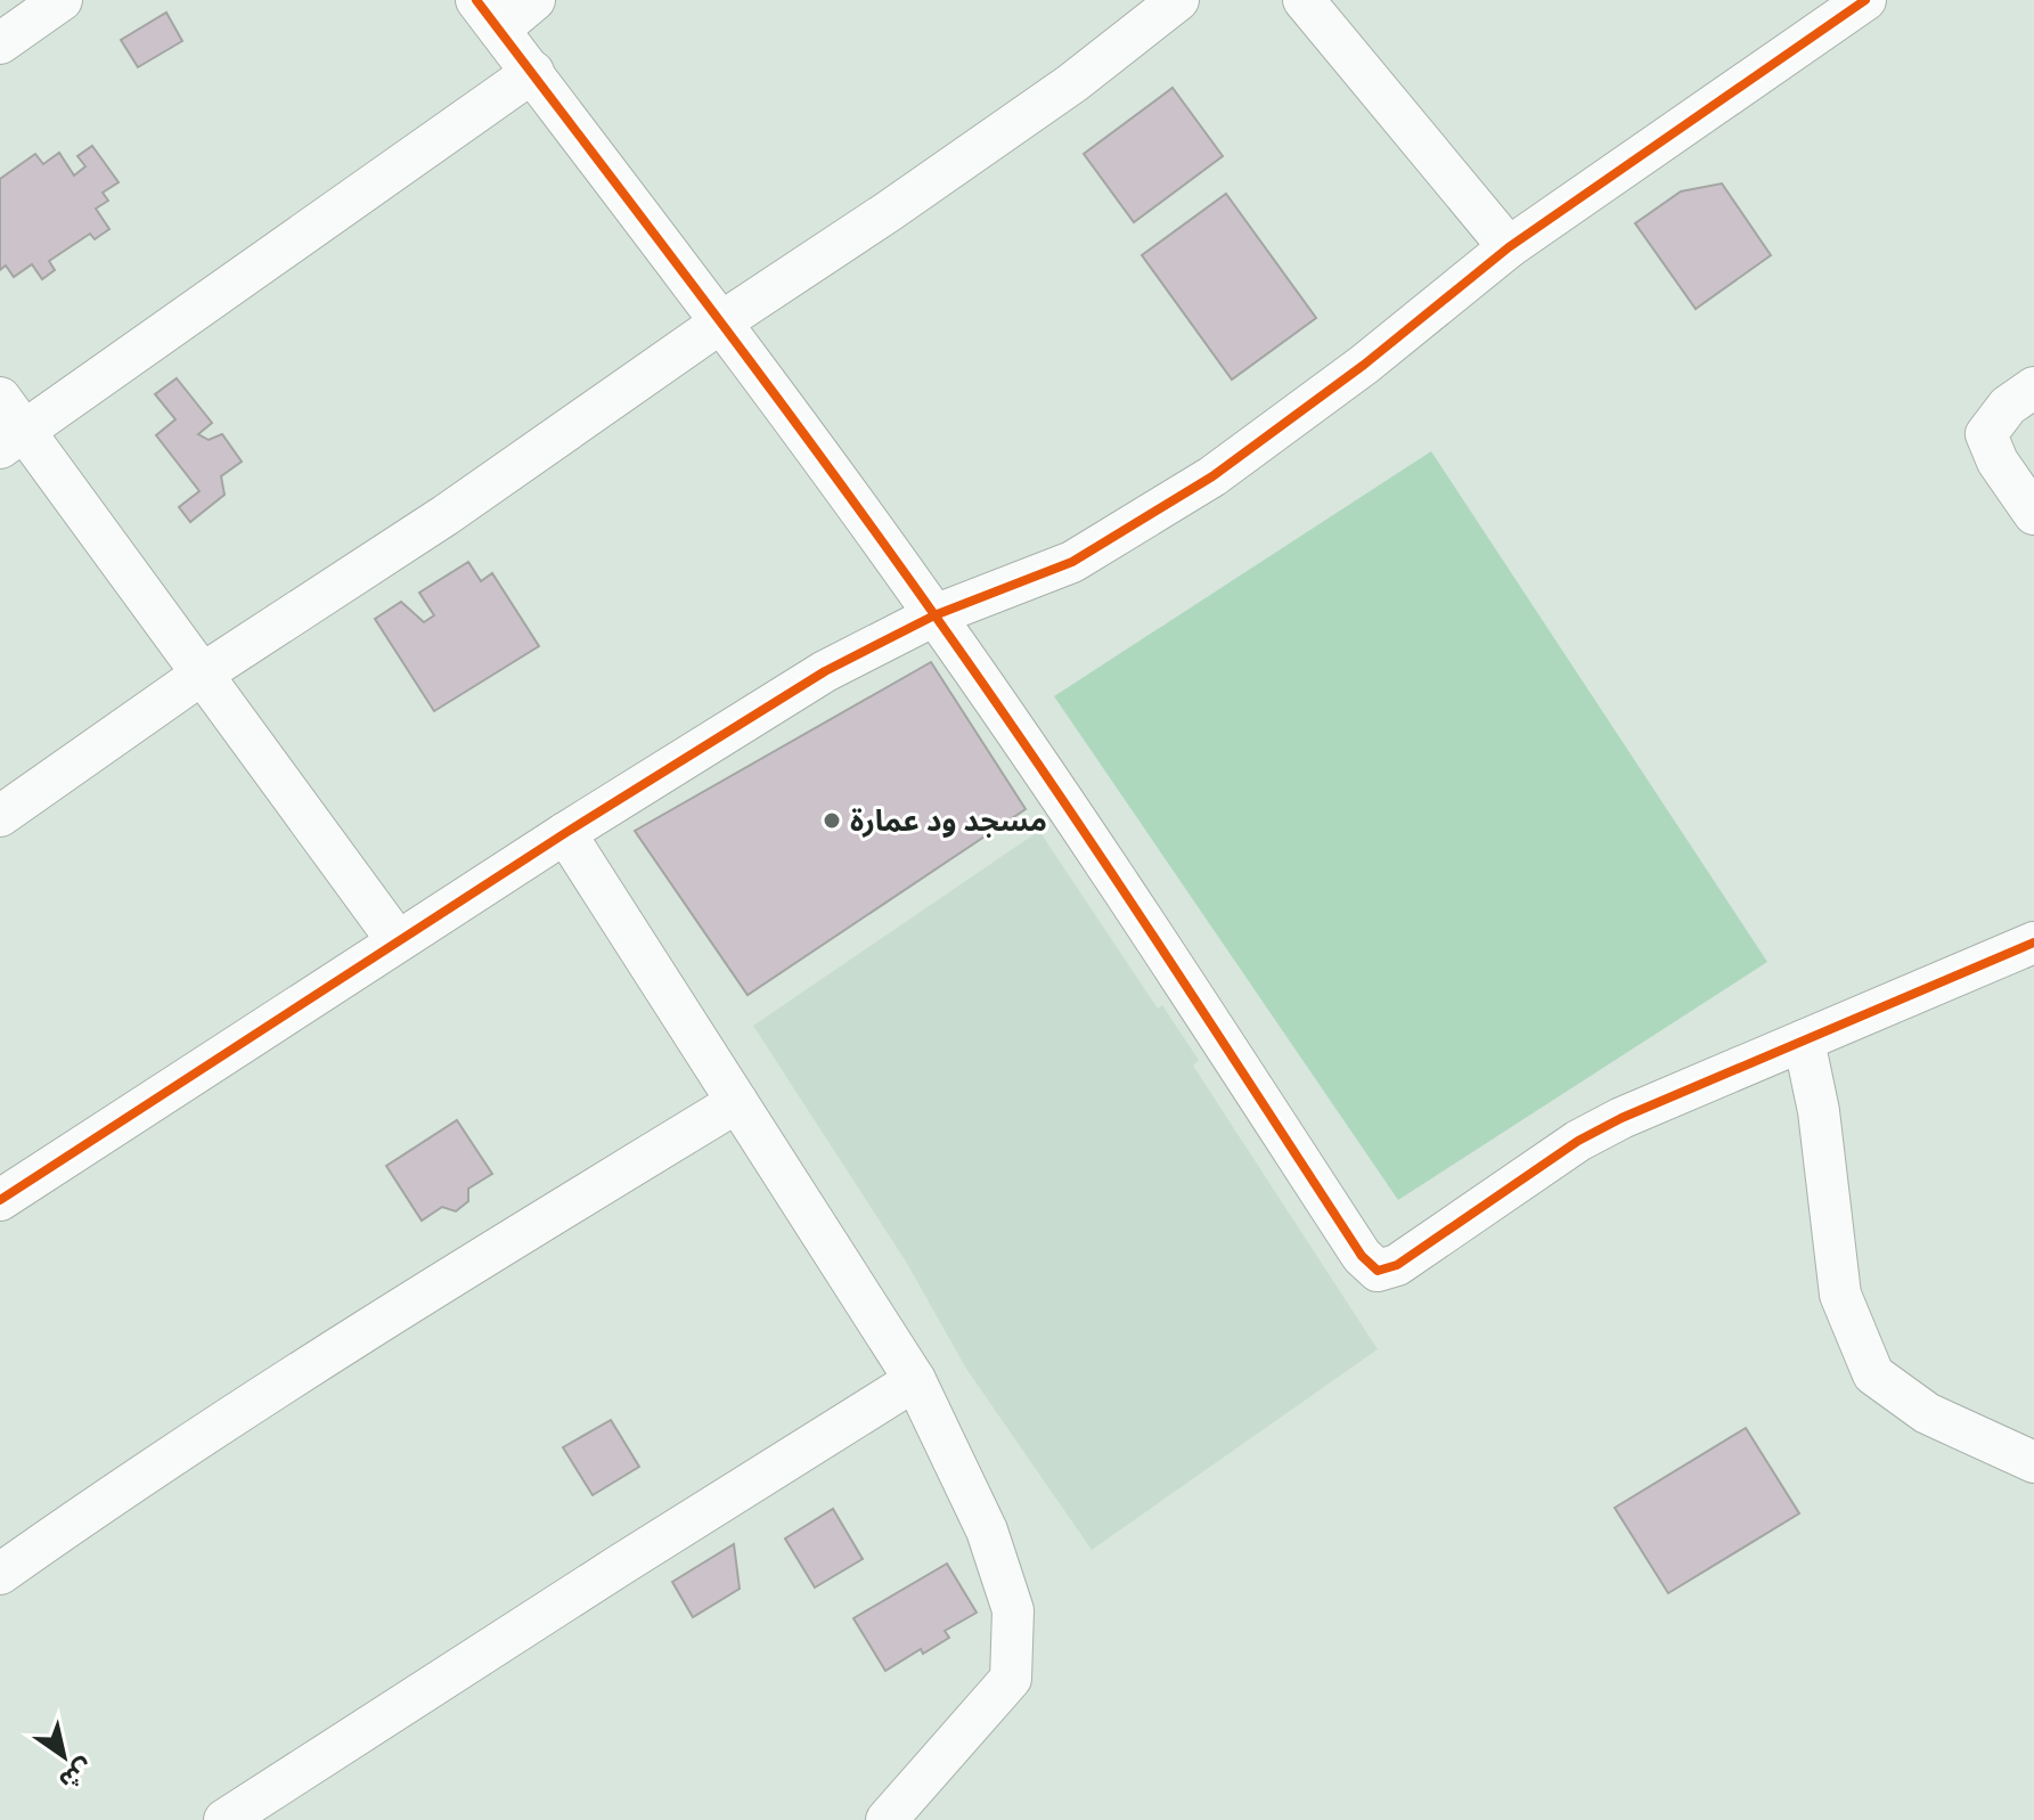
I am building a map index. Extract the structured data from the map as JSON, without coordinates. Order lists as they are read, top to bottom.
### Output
{
  "places": ["مسجد ود عمارة"],
  "north": "bottom right"
}
